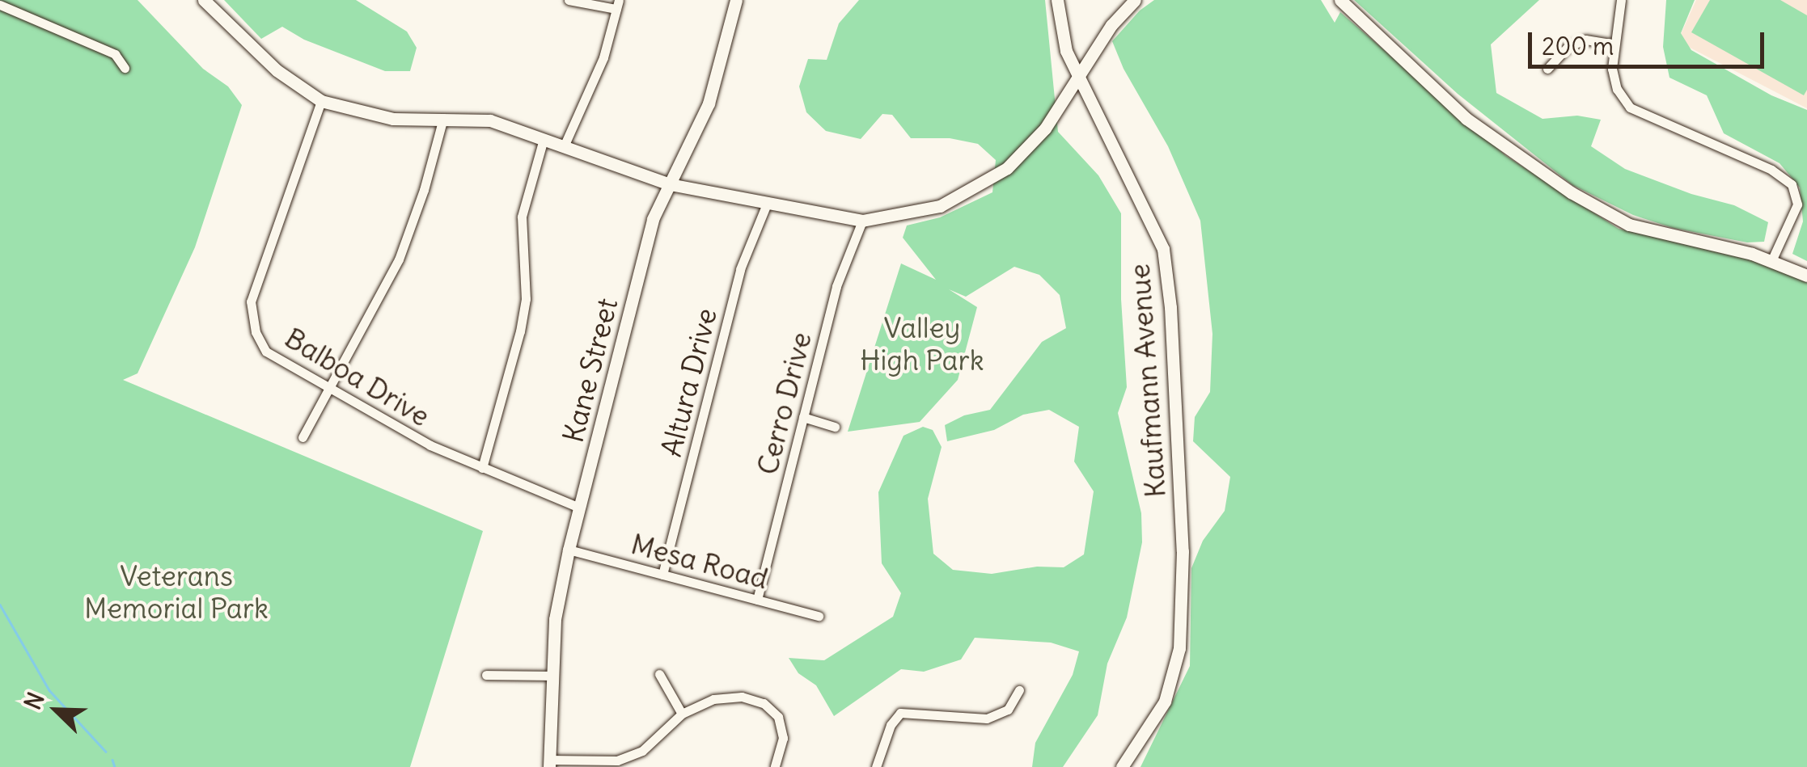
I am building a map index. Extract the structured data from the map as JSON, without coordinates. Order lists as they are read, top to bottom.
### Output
{
  "streets": {
    "street": [
      "Kane Street",
      "Balboa Drive",
      "Kaufmann Avenue",
      "Altura Drive",
      "Cerro Drive",
      "Mesa Road"
    ]
  },
  "crossings": [
    ["Kane Street", "Balboa Drive"],
    ["Kane Street", "Mesa Road"],
    ["Altura Drive", "Mesa Road"],
    ["Cerro Drive", "Mesa Road"]
  ],
  "parks": ["Valley High Park", "Veterans Memorial Park"],
  "scale_bar": "200 m",
  "north": "top left"
}
